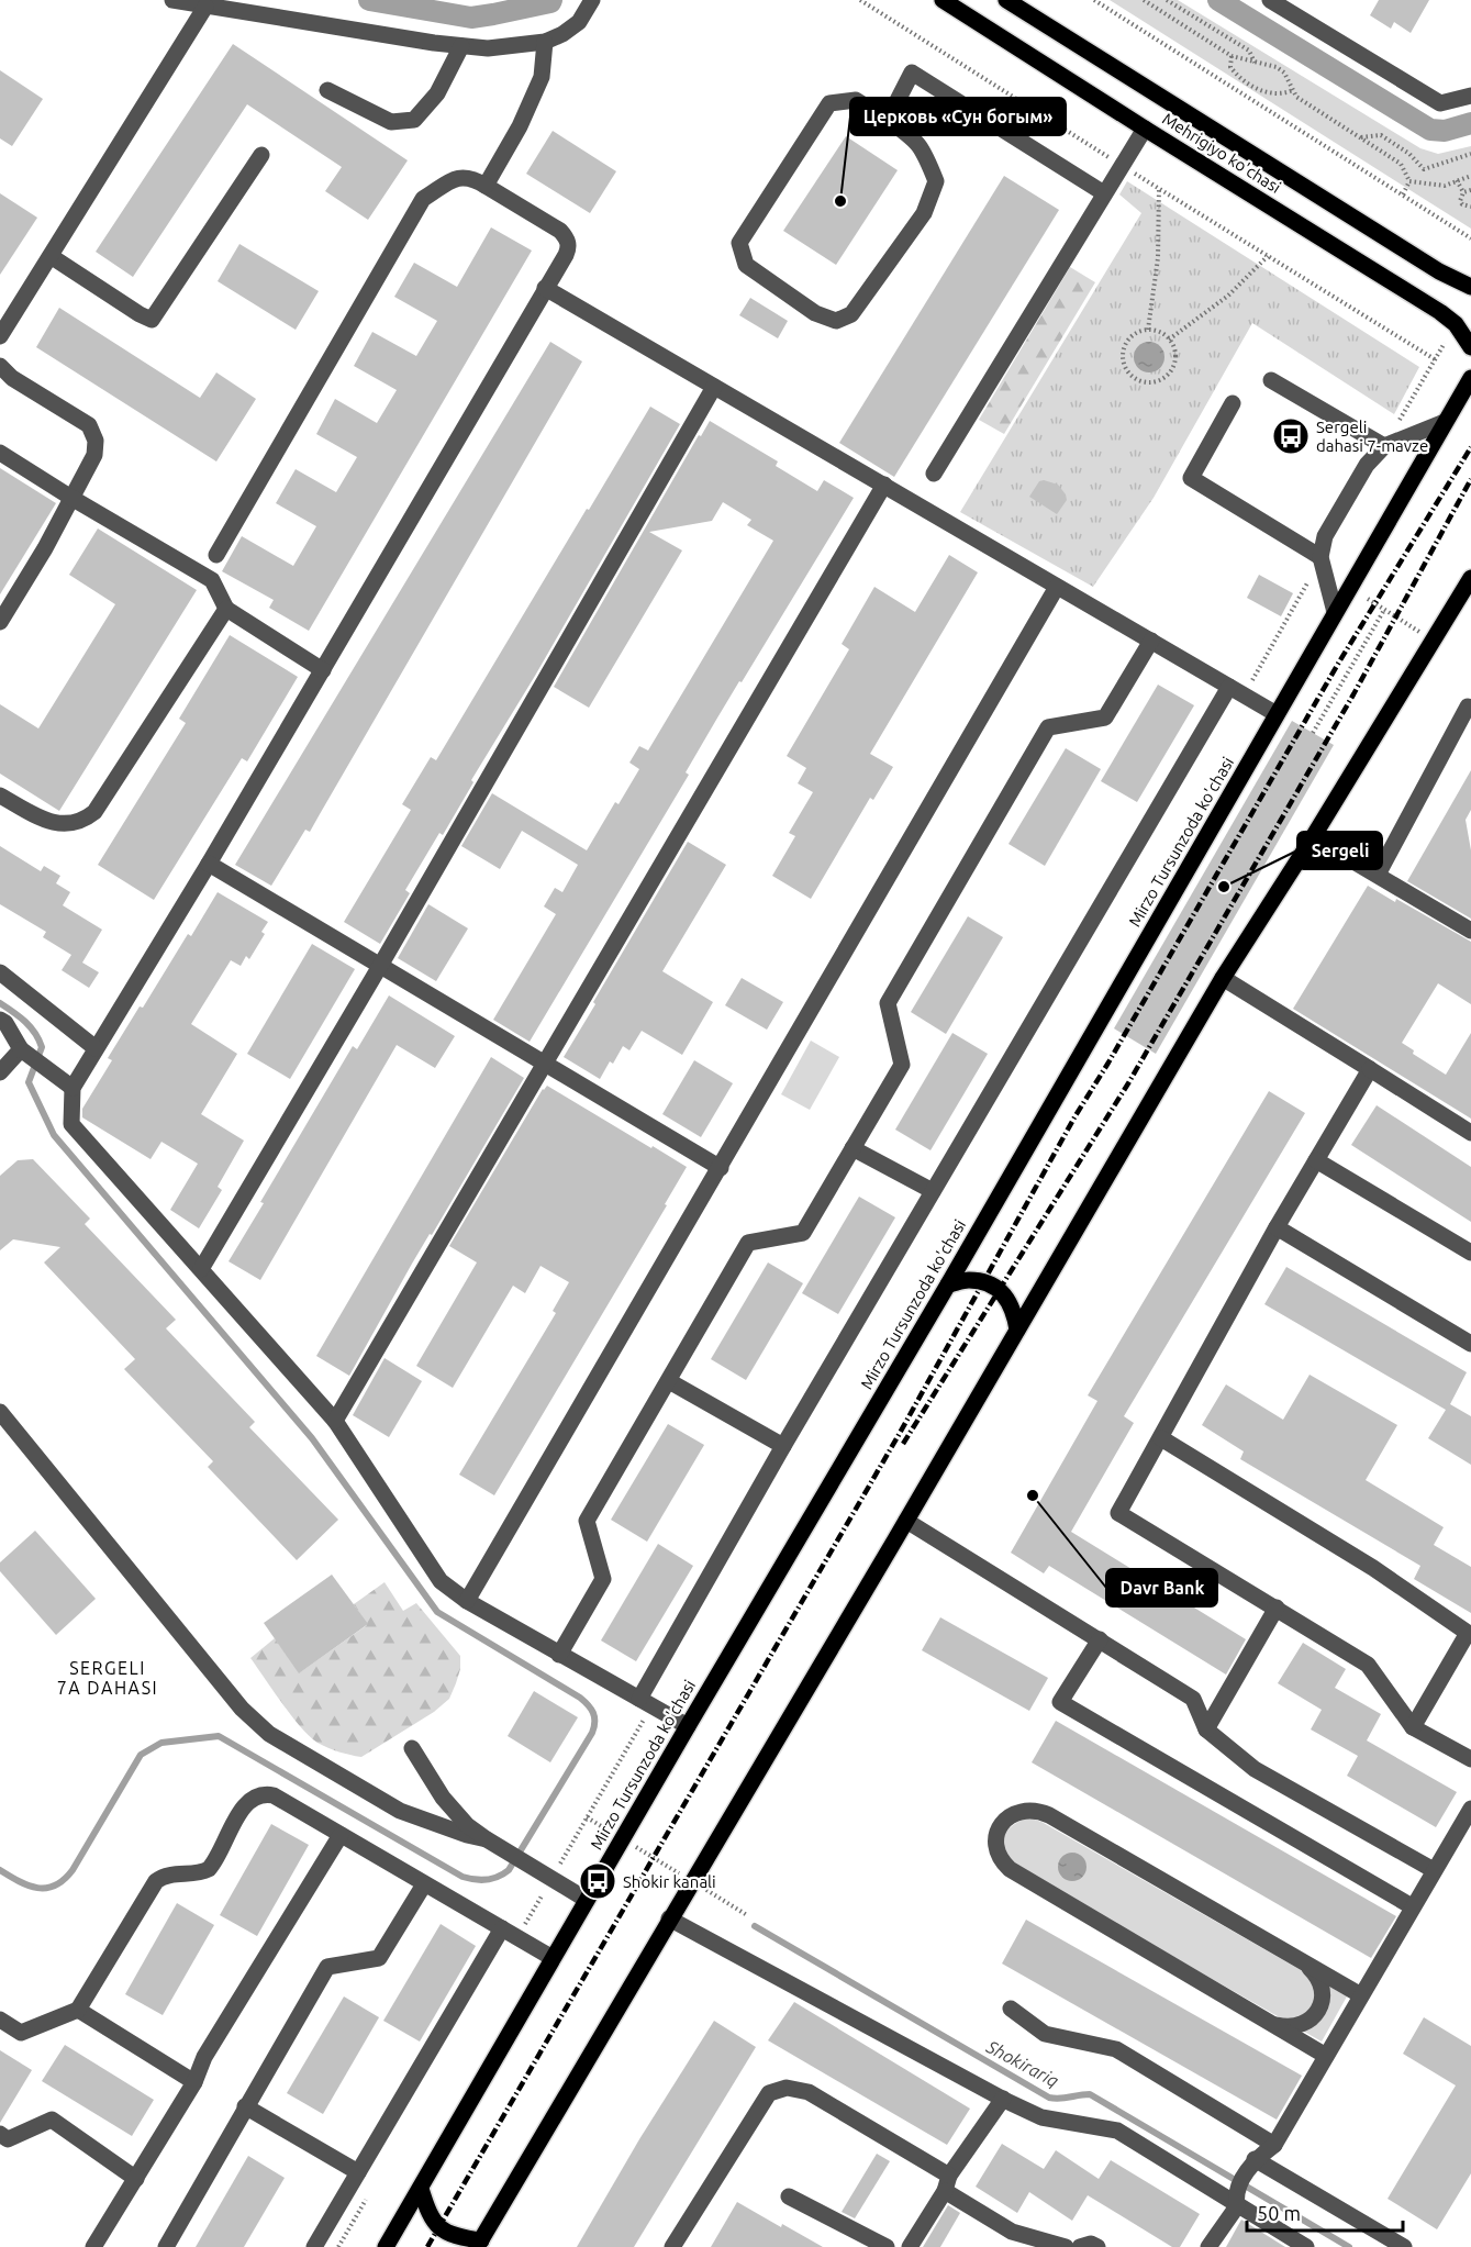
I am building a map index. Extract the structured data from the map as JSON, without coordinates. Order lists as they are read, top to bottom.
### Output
{
  "streets": {
    "main road": ["Mehrigiyo ko'chasi", "Mirzo Tursunzoda ko'chasi"]
  },
  "districts": ["SERGELI 7A DAHASI"],
  "water": ["Shokirariq"],
  "places": {
    "other": ["Церковь «Сун богым»", "Sergeli", "Davr Bank"],
    "bus stop": ["Sergeli dahasi 7-mavze", "Shokir kanali"]
  },
  "scale_bar": "50 m"
}
